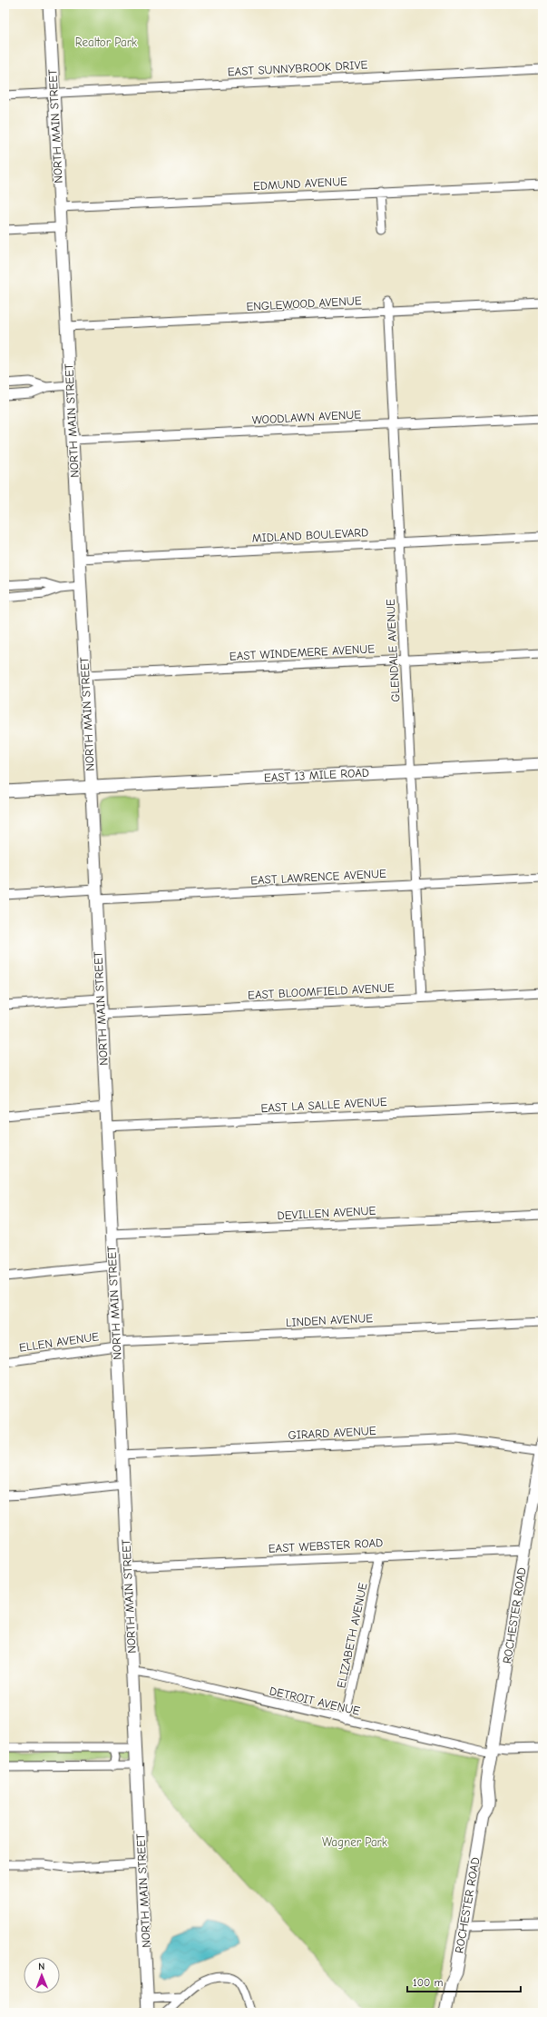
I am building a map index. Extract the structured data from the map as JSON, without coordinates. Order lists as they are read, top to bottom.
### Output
{
  "streets": {
    "main road": ["NORTH MAIN STREET", "EAST 13 MILE ROAD", "ROCHESTER ROAD"],
    "street": [
      "EAST SUNNYBROOK DRIVE",
      "EDMUND AVENUE",
      "ENGLEWOOD AVENUE",
      "WOODLAWN AVENUE",
      "MIDLAND BOULEVARD",
      "GLENDALE AVENUE",
      "EAST WINDEMERE AVENUE",
      "EAST LAWRENCE AVENUE",
      "EAST BLOOMFIELD AVENUE",
      "EAST LA SALLE AVENUE",
      "DEVILLEN AVENUE",
      "LINDEN AVENUE",
      "ELLEN AVENUE",
      "GIRARD AVENUE",
      "EAST WEBSTER ROAD",
      "ELIZABETH AVENUE",
      "DETROIT AVENUE"
    ]
  },
  "crossings": [
    ["EAST SUNNYBROOK DRIVE", "NORTH MAIN STREET"],
    ["NORTH MAIN STREET", "EDMUND AVENUE"],
    ["NORTH MAIN STREET", "ENGLEWOOD AVENUE"],
    ["NORTH MAIN STREET", "WOODLAWN AVENUE"],
    ["NORTH MAIN STREET", "MIDLAND BOULEVARD"],
    ["NORTH MAIN STREET", "EAST WINDEMERE AVENUE"],
    ["NORTH MAIN STREET", "EAST 13 MILE ROAD"],
    ["NORTH MAIN STREET", "EAST LAWRENCE AVENUE"],
    ["NORTH MAIN STREET", "EAST BLOOMFIELD AVENUE"],
    ["NORTH MAIN STREET", "EAST LA SALLE AVENUE"],
    ["NORTH MAIN STREET", "DEVILLEN AVENUE"],
    ["NORTH MAIN STREET", "LINDEN AVENUE"],
    ["NORTH MAIN STREET", "ELLEN AVENUE"],
    ["NORTH MAIN STREET", "GIRARD AVENUE"],
    ["NORTH MAIN STREET", "EAST WEBSTER ROAD"],
    ["NORTH MAIN STREET", "DETROIT AVENUE"],
    ["ENGLEWOOD AVENUE", "GLENDALE AVENUE"],
    ["WOODLAWN AVENUE", "GLENDALE AVENUE"],
    ["MIDLAND BOULEVARD", "GLENDALE AVENUE"],
    ["GLENDALE AVENUE", "EAST WINDEMERE AVENUE"],
    ["GLENDALE AVENUE", "EAST 13 MILE ROAD"],
    ["GLENDALE AVENUE", "EAST LAWRENCE AVENUE"],
    ["GLENDALE AVENUE", "EAST BLOOMFIELD AVENUE"],
    ["LINDEN AVENUE", "ELLEN AVENUE"],
    ["GIRARD AVENUE", "ROCHESTER ROAD"],
    ["EAST WEBSTER ROAD", "ROCHESTER ROAD"],
    ["EAST WEBSTER ROAD", "ELIZABETH AVENUE"],
    ["ROCHESTER ROAD", "DETROIT AVENUE"],
    ["ELIZABETH AVENUE", "DETROIT AVENUE"]
  ],
  "parks": ["Realtor Park", "Wagner Park"],
  "scale_bar": "100 m",
  "north": "top"
}
